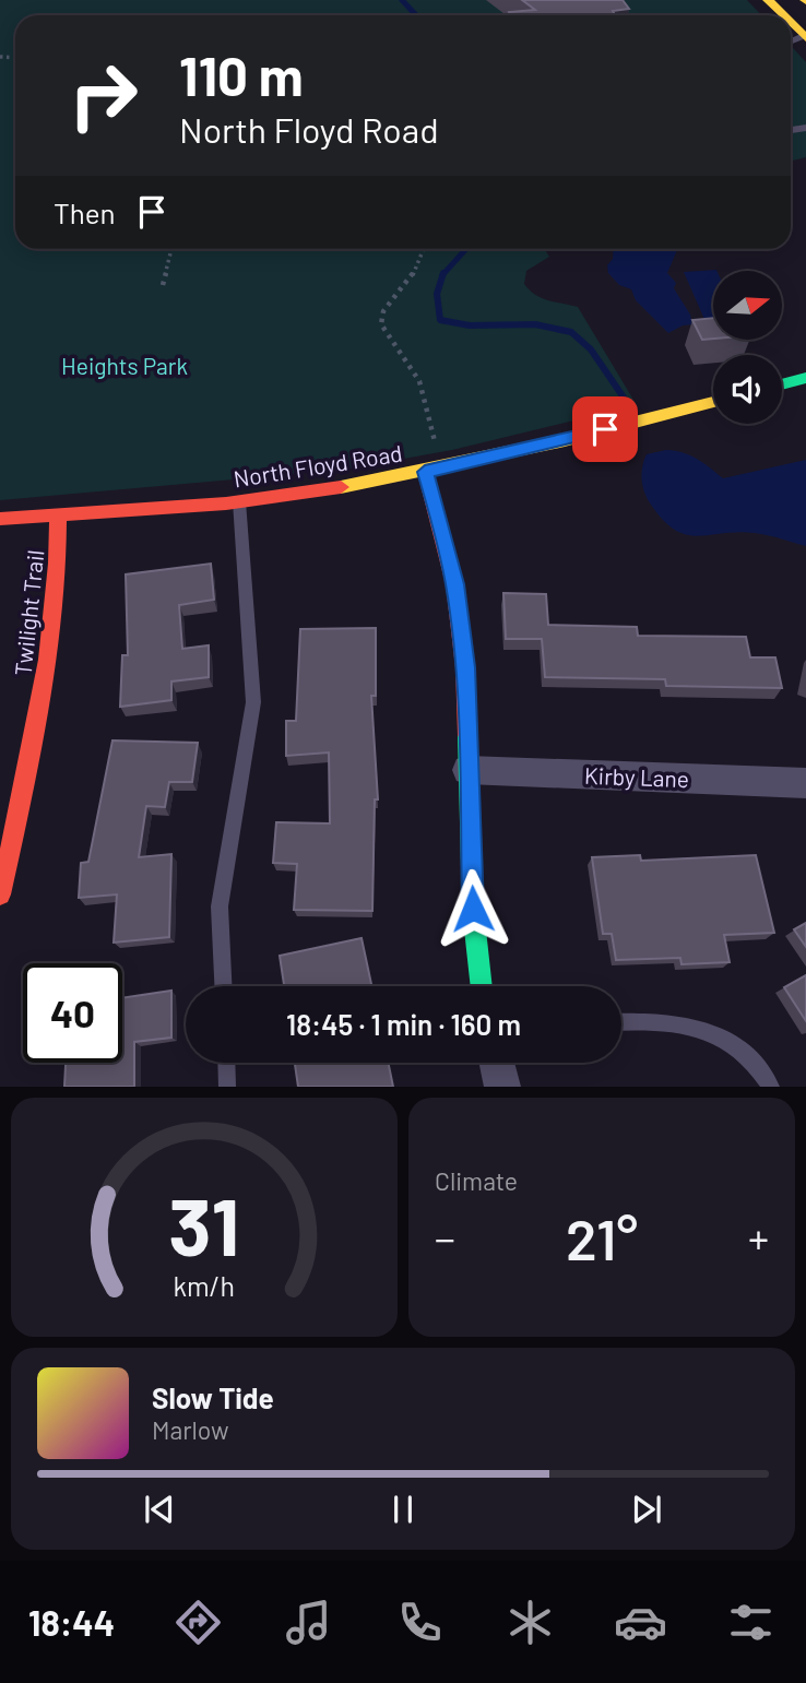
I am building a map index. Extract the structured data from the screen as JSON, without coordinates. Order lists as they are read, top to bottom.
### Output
{
  "streets": {
    "street": ["North Floyd Road", "Twilight Trail", "Kirby Lane"]
  },
  "crossings": [
    ["North Floyd Road", "Twilight Trail"]
  ],
  "parks": ["Heights Park"],
  "north": "right",
  "page": {
    "turn": ["110 m", "North Floyd Road"],
    "then": "Then",
    "limit": "40",
    "trip": "18:45 · 1 min · 160 m",
    "tile": "Climate",
    "heat": ["−", "21°", "+"],
    "song": ["Slow Tide", "Marlow"],
    "tabs": "18:44",
    "gauge": ["31", "km/h"]
  }
}
